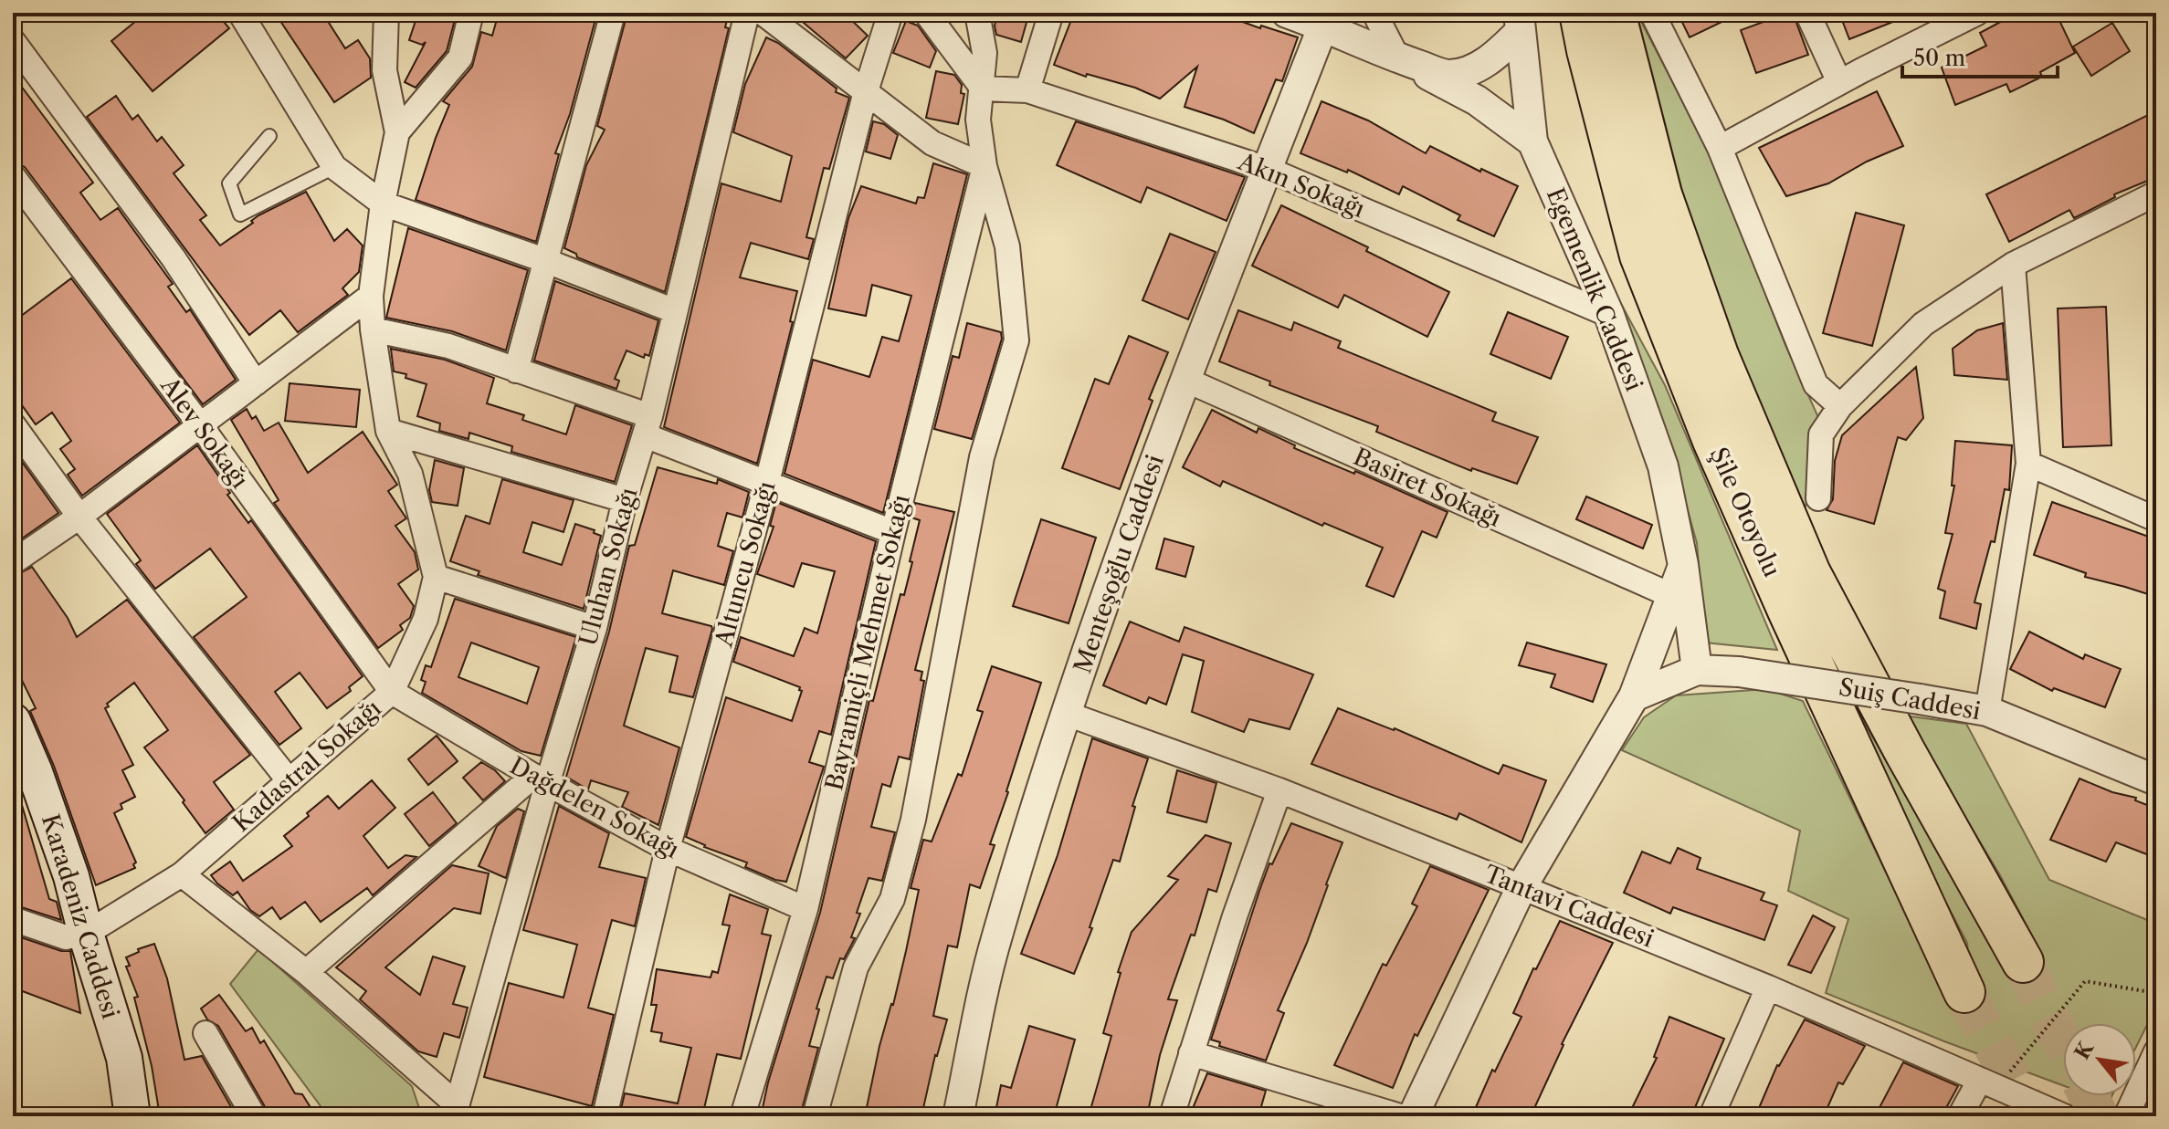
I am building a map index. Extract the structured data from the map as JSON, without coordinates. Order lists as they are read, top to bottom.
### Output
{
  "streets": {
    "highway": ["Şile Otoyolu"],
    "main road": ["Karadeniz Caddesi"],
    "street": [
      "Akın Sokağı",
      "Egemenlik Caddesi",
      "Alev Sokağı",
      "Basiret Sokağı",
      "Altuncu Sokağı",
      "Menteşoğlu Caddesi",
      "Uluhan Sokağı",
      "Bayramiçli Mehmet Sokağı",
      "Suiş Caddesi",
      "Kadastral Sokağı",
      "Dağdelen Sokağı",
      "Tantavi Caddesi"
    ]
  },
  "crossings": [
    ["Akın Sokağı", "Egemenlik Caddesi"],
    ["Akın Sokağı", "Menteşoğlu Caddesi"],
    ["Egemenlik Caddesi", "Suiş Caddesi"],
    ["Alev Sokağı", "Kadastral Sokağı"],
    ["Alev Sokağı", "Dağdelen Sokağı"],
    ["Basiret Sokağı", "Menteşoğlu Caddesi"],
    ["Altuncu Sokağı", "Dağdelen Sokağı"],
    ["Menteşoğlu Caddesi", "Tantavi Caddesi"],
    ["Uluhan Sokağı", "Dağdelen Sokağı"],
    ["Bayramiçli Mehmet Sokağı", "Dağdelen Sokağı"],
    ["Kadastral Sokağı", "Dağdelen Sokağı"],
    ["Kadastral Sokağı", "Karadeniz Caddesi"]
  ],
  "scale_bar": "50 m",
  "north": "top left"
}
